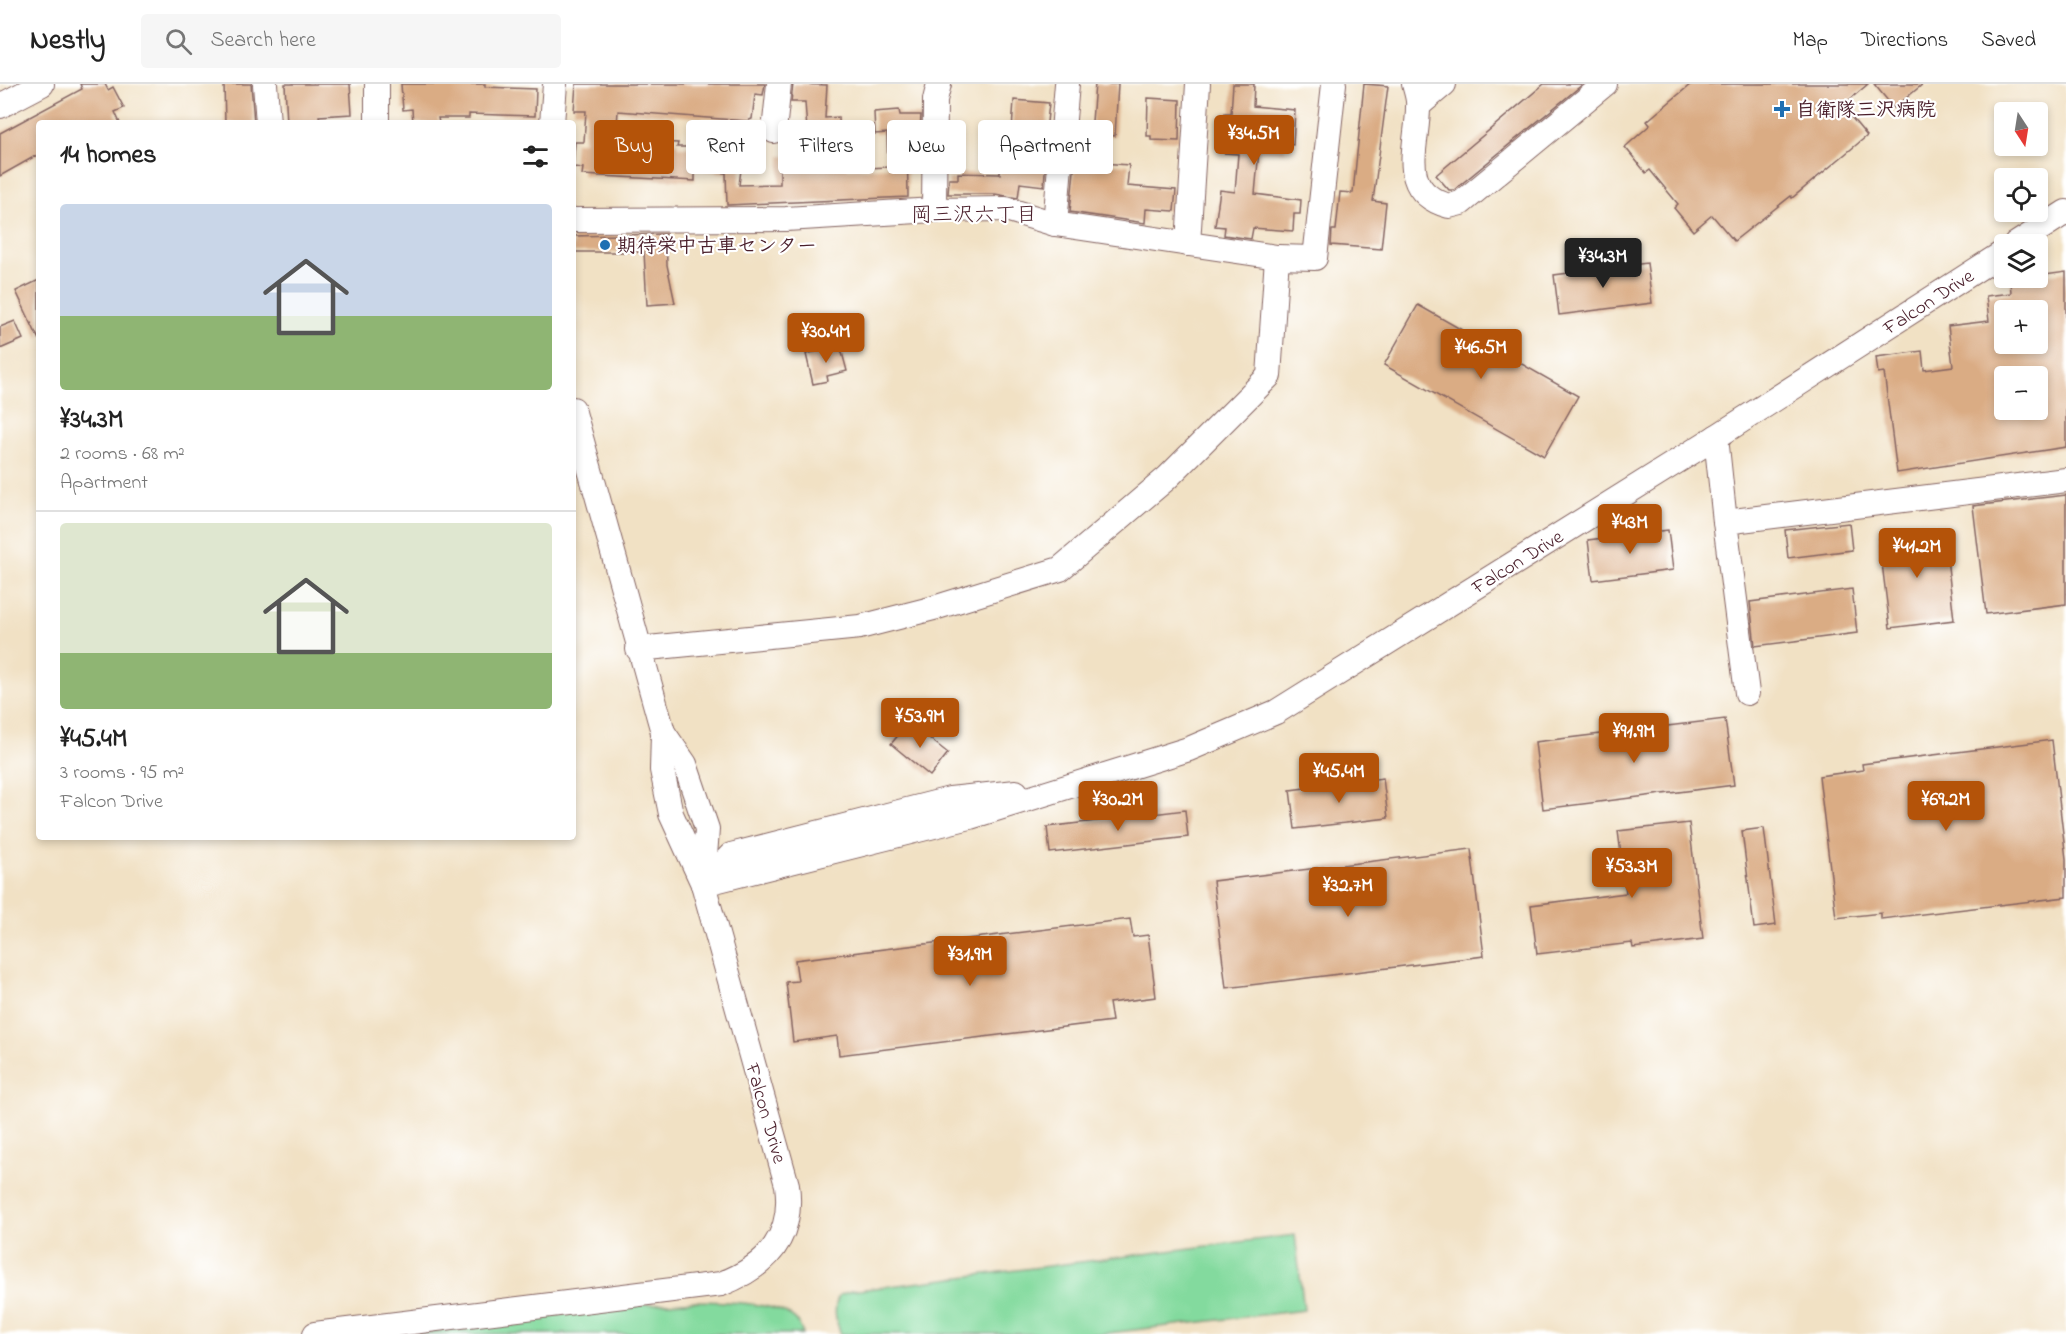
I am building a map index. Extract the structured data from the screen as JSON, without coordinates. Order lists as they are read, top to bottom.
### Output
{
  "streets": {
    "street": ["Falcon Drive"]
  },
  "districts": ["岡三沢六丁目"],
  "places": {
    "health": ["自衛隊三沢病院"],
    "other": ["期待栄中古車センター"]
  },
  "north": "bottom",
  "page": {
    "header": "Nestly",
    "search": "Search here",
    "nav": ["Map", "Directions", "Saved"],
    "map_buttons": ["+", "−"],
    "price": [
      "¥34.5M",
      "¥34.3M",
      "¥30.4M",
      "¥46.5M",
      "¥43M",
      "¥41.2M",
      "¥53.9M",
      "¥91.9M",
      "¥45.4M",
      "¥30.2M",
      "¥69.2M",
      "¥53.3M",
      "¥32.7M",
      "¥31.9M"
    ],
    "chip": [
      "Buy",
      "Rent",
      "Filters",
      "New",
      "Apartment"
    ],
    "heading": "14 homes",
    "list": [
      {
        "name": "¥34.3M",
        "note": "2 rooms · 68 m² · Apartment"
      },
      {
        "name": "¥45.4M",
        "note": "3 rooms · 95 m² · Falcon Drive"
      }
    ]
  }
}
